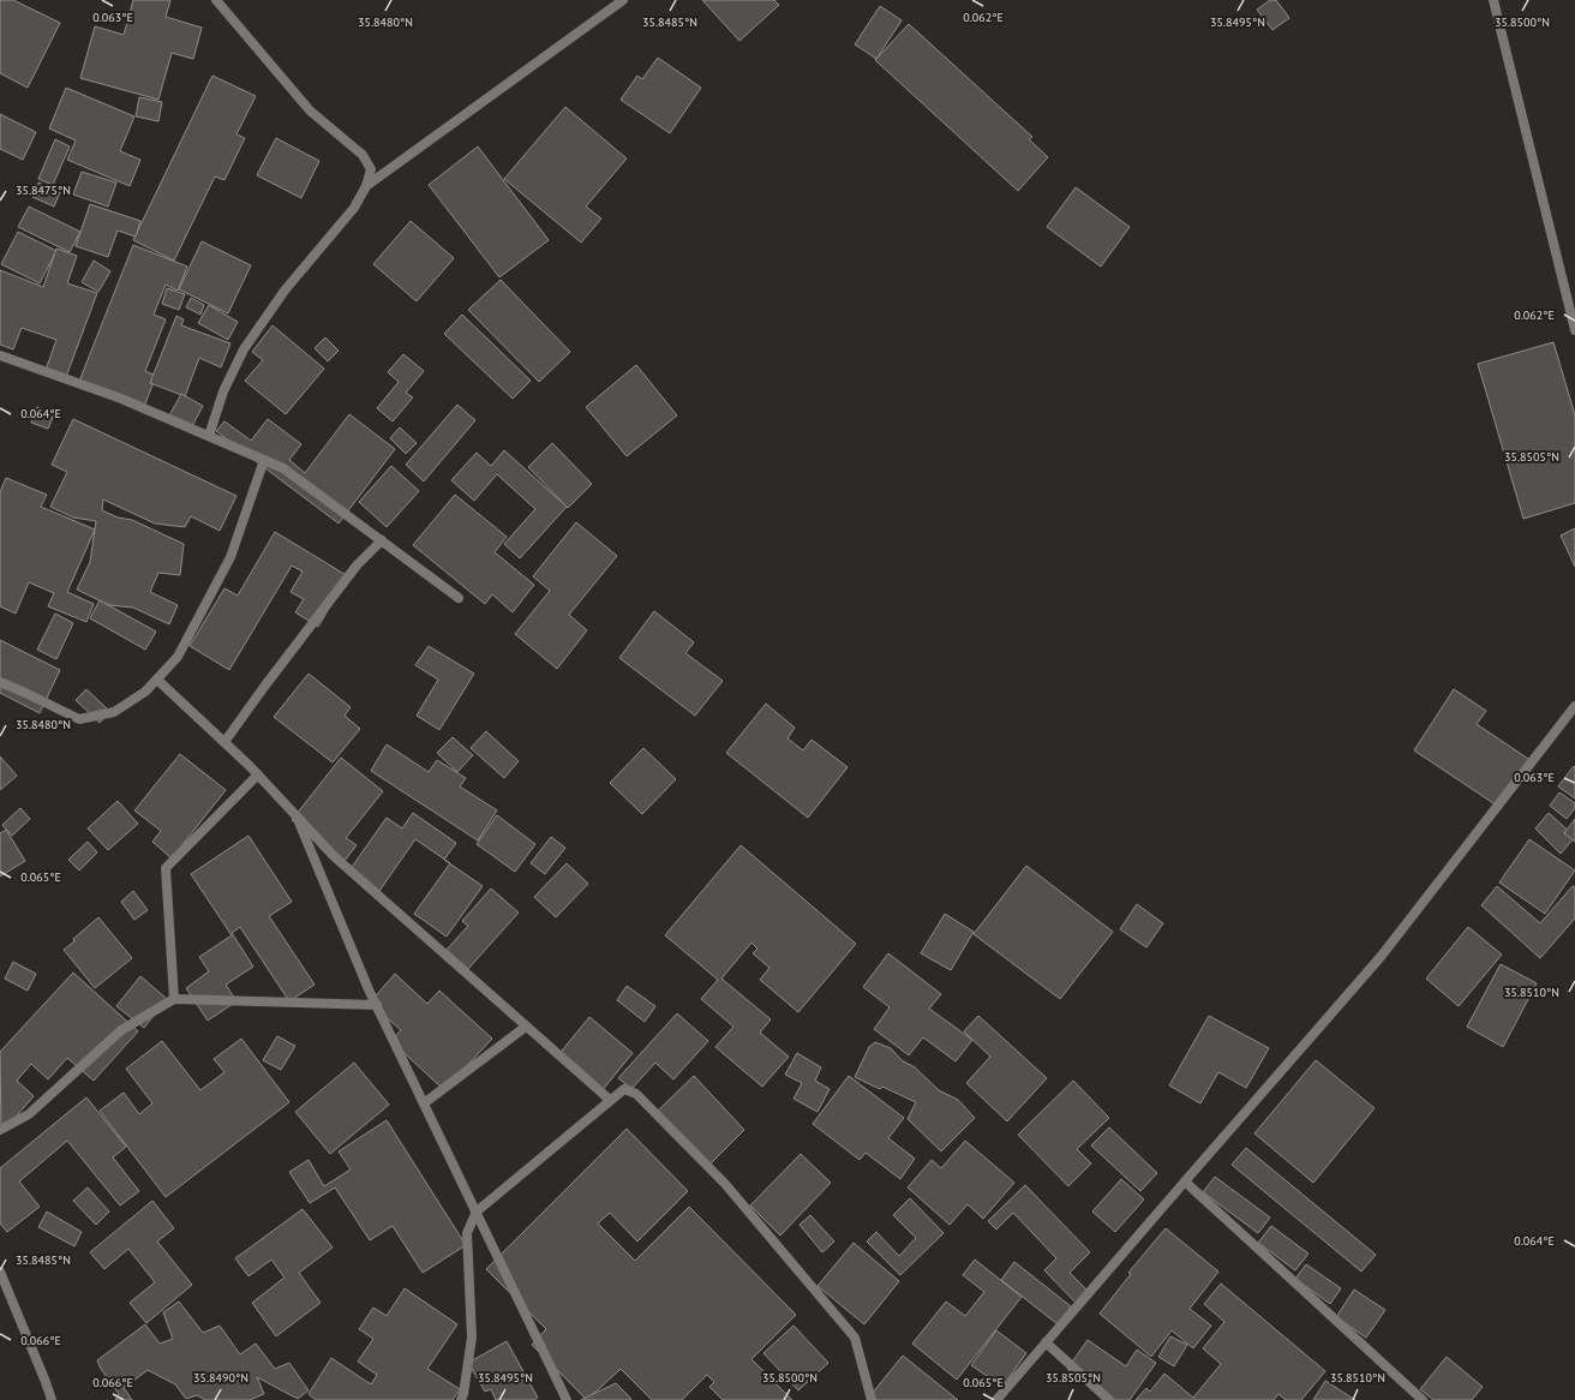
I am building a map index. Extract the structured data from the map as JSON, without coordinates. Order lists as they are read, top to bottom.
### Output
{
  "coordinates": [
    "0.063°E",
    "0.062°E",
    "35.8480°N",
    "35.8485°N",
    "35.8495°N",
    "35.8500°N",
    "35.8475°N",
    "0.064°E",
    "35.8505°N",
    "0.065°E",
    "35.8510°N",
    "0.066°E",
    "35.8490°N"
  ]
}
